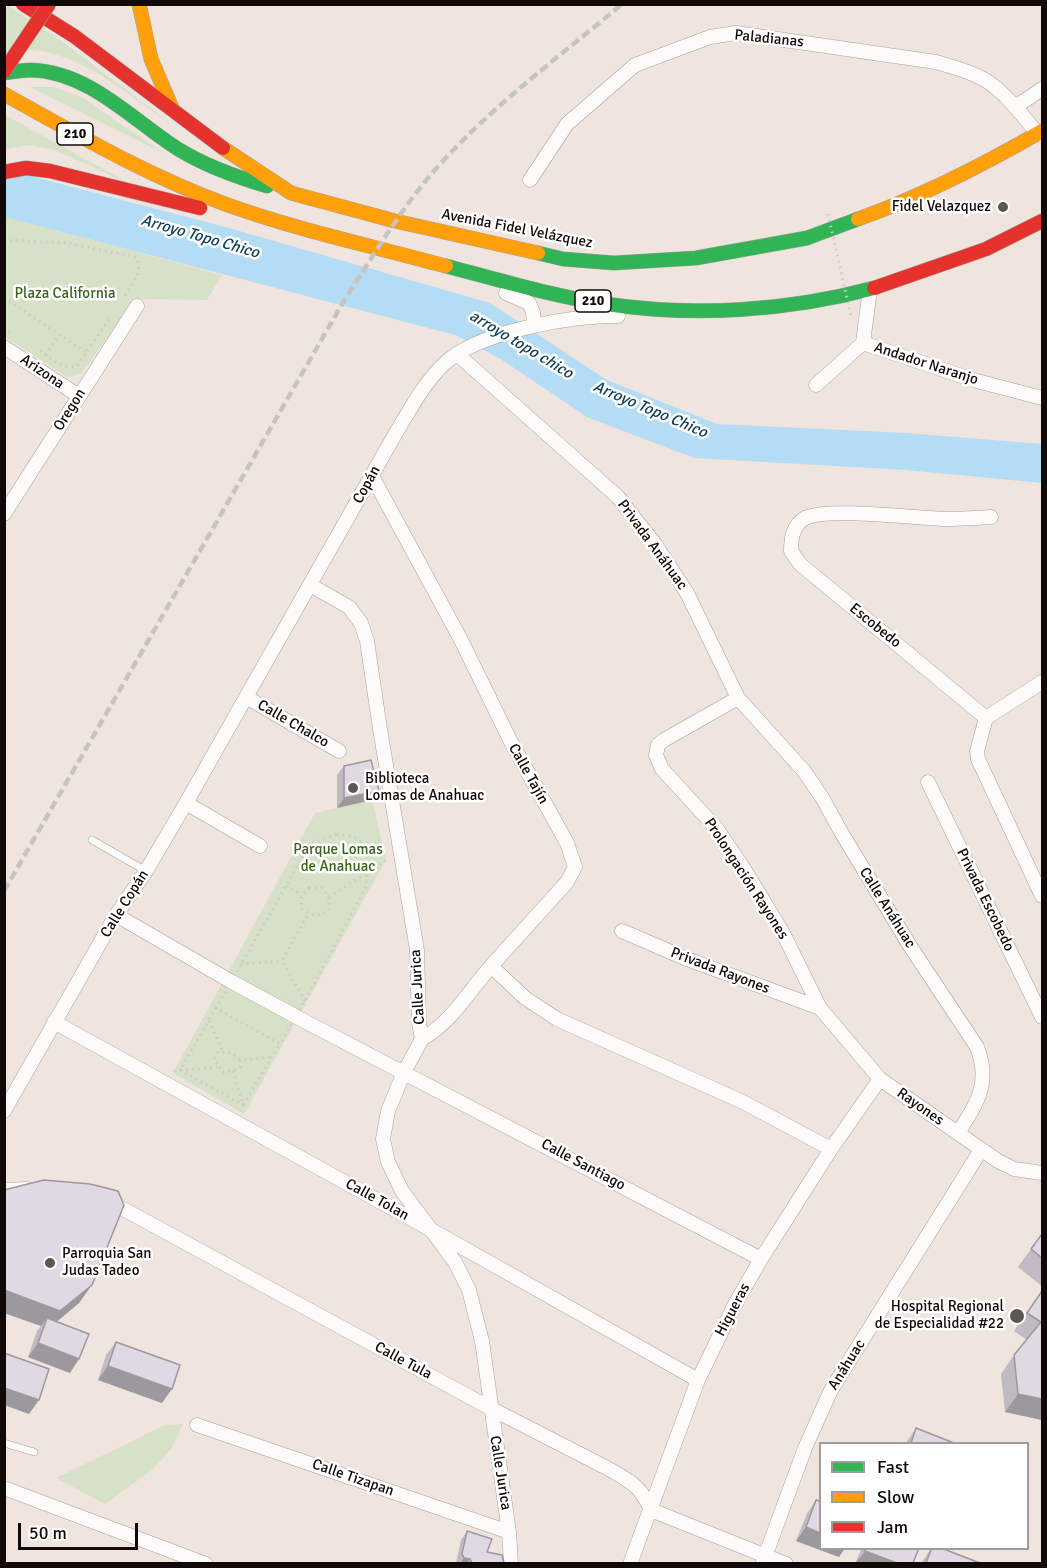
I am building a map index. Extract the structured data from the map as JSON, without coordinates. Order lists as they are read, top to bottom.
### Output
{
  "streets": {
    "highway": ["210", "Avenida Fidel Velázquez"],
    "street": [
      "Paladianas",
      "Andador Naranjo",
      "Arizona",
      "Oregon",
      "Copán",
      "Privada Anáhuac",
      "Escobedo",
      "Calle Chalco",
      "Calle Tajín",
      "Prolongación Rayones",
      "Privada Escobedo",
      "Calle Copán",
      "Calle Anáhuac",
      "Privada Rayones",
      "Calle Jurica",
      "Rayones",
      "Calle Santiago",
      "Calle Tolan",
      "Higueras",
      "Calle Tula",
      "Anáhuac",
      "Calle Tizapan"
    ]
  },
  "crossings": [
    ["Paladianas", "Avenida Fidel Velázquez"],
    ["210", "Andador Naranjo"],
    ["210", "Copán"],
    ["Arizona", "Oregon"],
    ["Copán", "Privada Anáhuac"],
    ["Copán", "Calle Chalco"],
    ["Copán", "Calle Tajín"],
    ["Copán", "Calle Copán"],
    ["Copán", "Calle Jurica"],
    ["Privada Anáhuac", "Prolongación Rayones"],
    ["Privada Anáhuac", "Calle Anáhuac"],
    ["Calle Chalco", "Calle Copán"],
    ["Calle Tajín", "Calle Jurica"],
    ["Prolongación Rayones", "Calle Anáhuac"],
    ["Prolongación Rayones", "Privada Rayones"],
    ["Prolongación Rayones", "Rayones"],
    ["Calle Copán", "Calle Santiago"],
    ["Calle Copán", "Calle Tolan"],
    ["Calle Anáhuac", "Rayones"],
    ["Privada Rayones", "Rayones"],
    ["Calle Jurica", "Calle Santiago"],
    ["Calle Jurica", "Calle Tolan"],
    ["Calle Jurica", "Calle Tula"],
    ["Calle Jurica", "Calle Tizapan"],
    ["Rayones", "Higueras"],
    ["Rayones", "Anáhuac"],
    ["Calle Santiago", "Higueras"],
    ["Calle Tolan", "Higueras"],
    ["Higueras", "Calle Tula"]
  ],
  "water": ["Arroyo Topo Chico", "arroyo topo chico"],
  "parks": ["Plaza California", "Parque Lomas de Anahuac"],
  "places": [
    "Fidel Velazquez",
    "Biblioteca Lomas de Anahuac",
    "Parroquia San Judas Tadeo",
    "Hospital Regional de Especialidad #22"
  ],
  "legend": ["Fast", "Slow", "Jam"],
  "scale_bar": "50 m"
}
